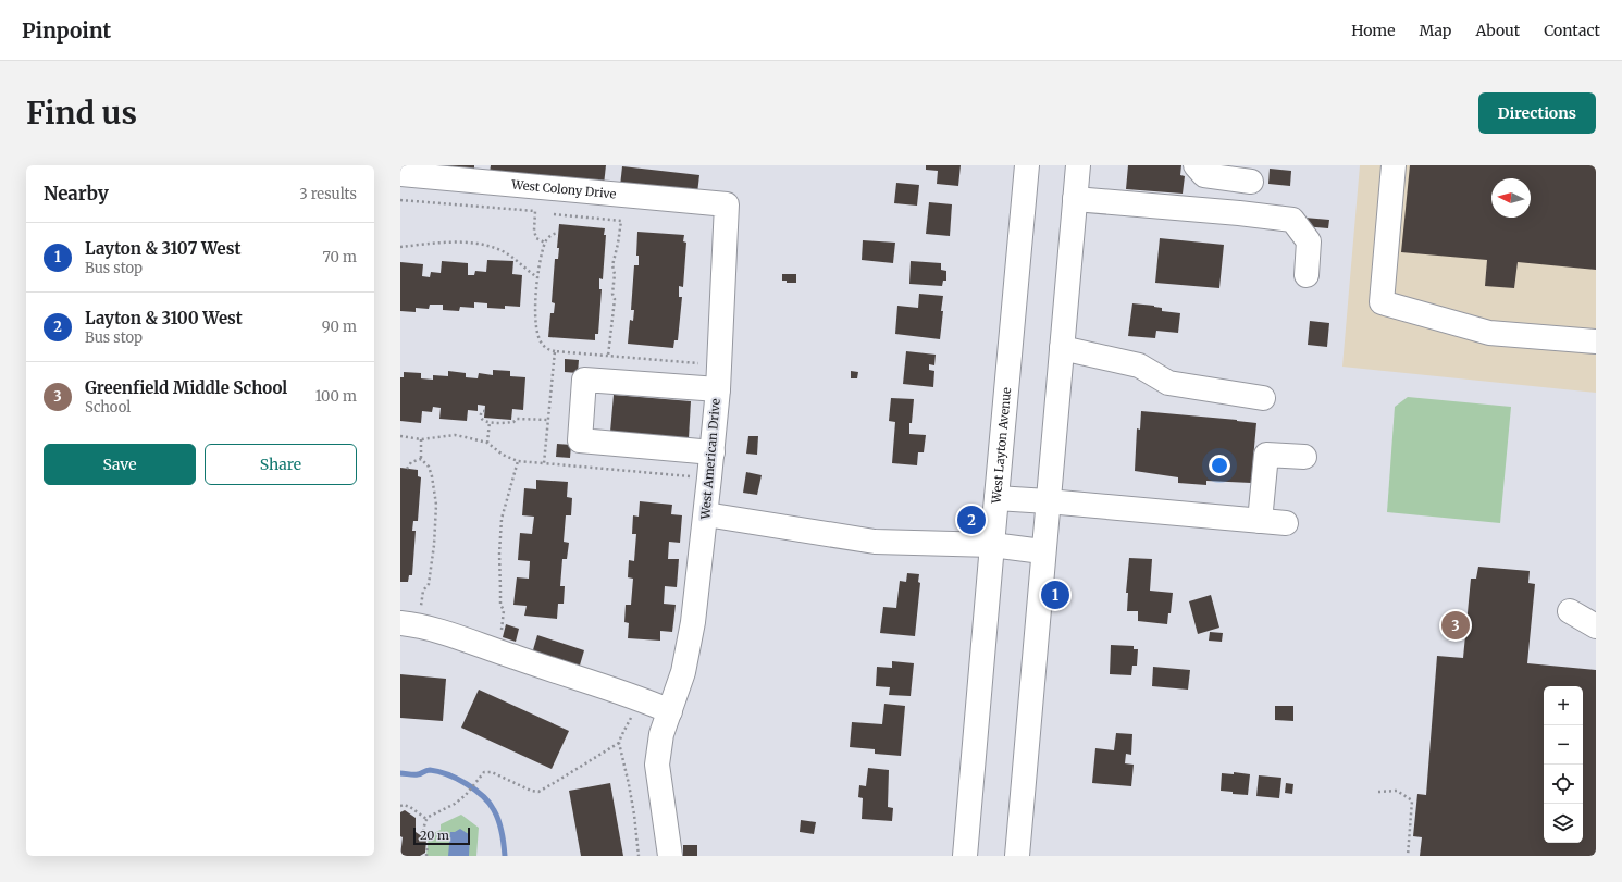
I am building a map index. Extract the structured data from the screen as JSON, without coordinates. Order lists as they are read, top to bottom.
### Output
{
  "streets": {
    "main road": ["West Colony Drive", "West Layton Avenue", "West American Drive"]
  },
  "crossings": [
    ["West Colony Drive", "West American Drive"]
  ],
  "scale_bar": "20 m",
  "north": "left",
  "page": {
    "header": "Pinpoint",
    "nav": [
      "Home",
      "Map",
      "About",
      "Contact"
    ],
    "buttons": [
      "Directions",
      ["Save", "Share"]
    ],
    "title": "Find us",
    "heading": ["Nearby", "3 results"],
    "list": [
      {
        "mark": "1",
        "name": "Layton & 3107 West",
        "note": "Bus stop",
        "value": "70 m"
      },
      {
        "mark": "2",
        "name": "Layton & 3100 West",
        "note": "Bus stop",
        "value": "90 m"
      },
      {
        "mark": "3",
        "name": "Greenfield Middle School",
        "note": "School",
        "value": "100 m"
      }
    ],
    "pins": ["2", "1", "3"],
    "map_buttons": ["+", "−"],
    "scale": "20 m"
  }
}
